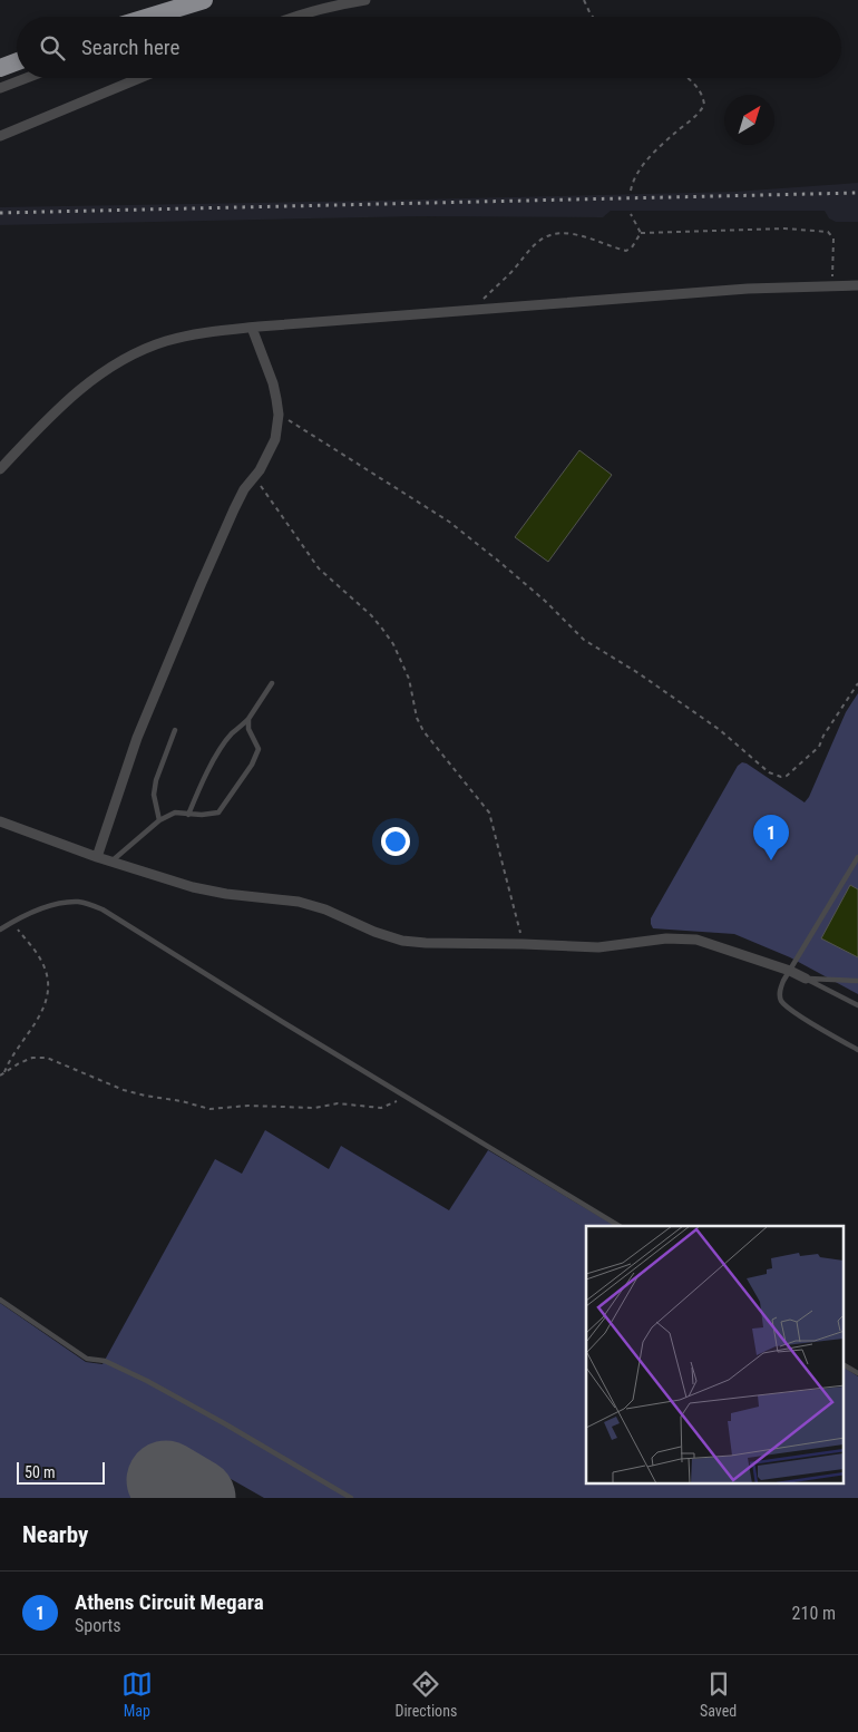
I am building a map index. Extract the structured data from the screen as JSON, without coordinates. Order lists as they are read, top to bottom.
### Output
{
  "scale_bar": "50 m",
  "north": "top right",
  "page": {
    "search": "Search here",
    "pins": "1",
    "scale": "50 m",
    "heading": "Nearby",
    "list": [
      {
        "mark": "1",
        "name": "Athens Circuit Megara",
        "note": "Sports",
        "value": "210 m"
      }
    ],
    "nav": ["Map", "Directions", "Saved"]
  }
}
